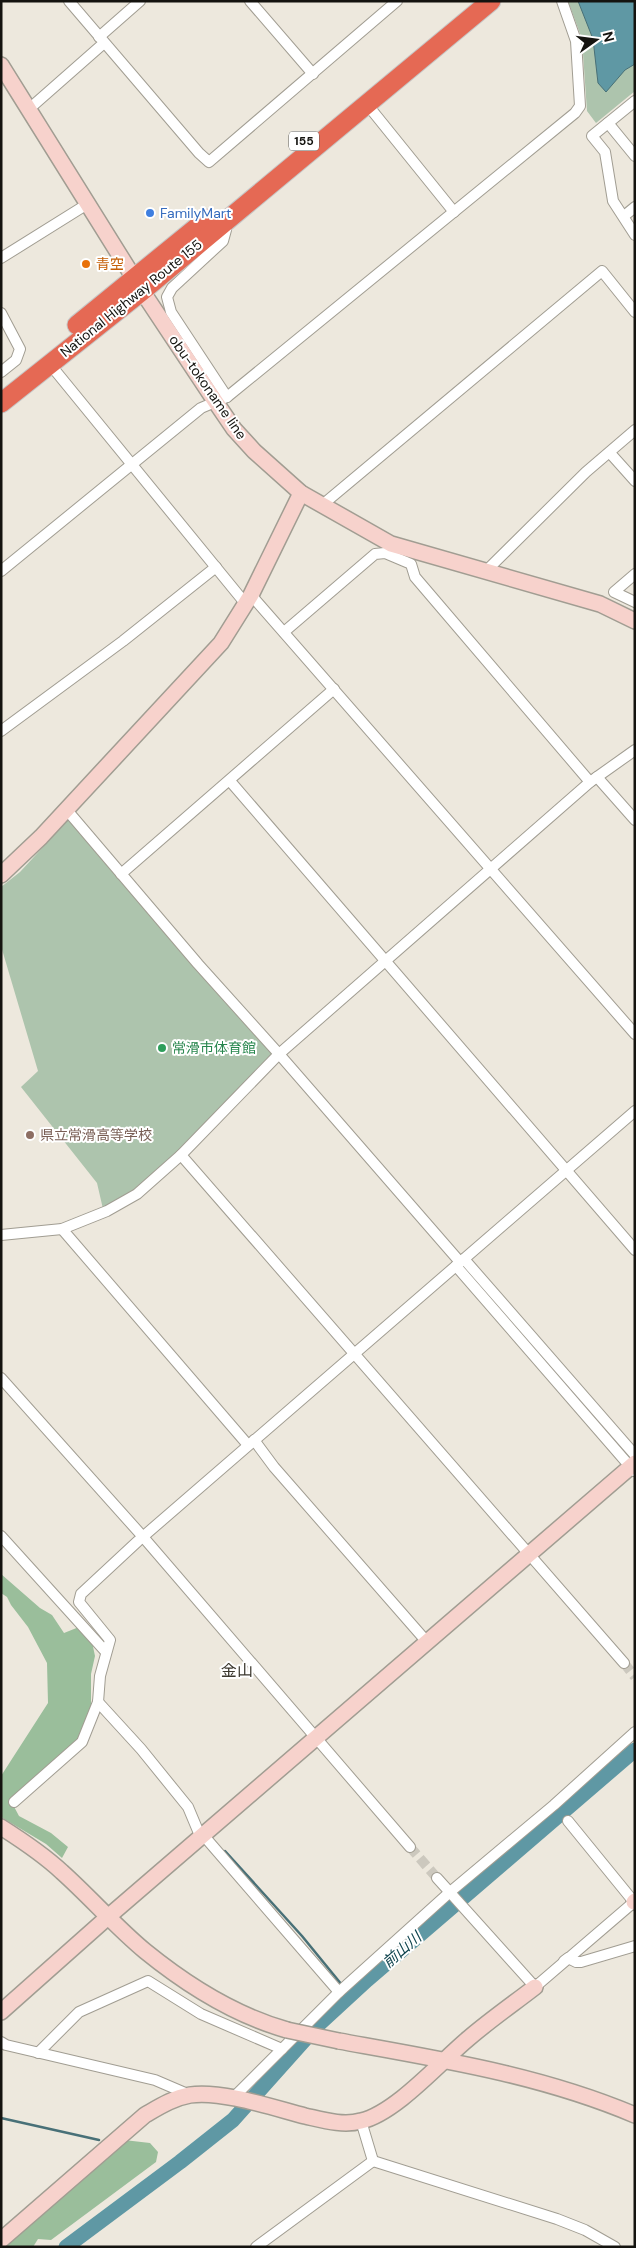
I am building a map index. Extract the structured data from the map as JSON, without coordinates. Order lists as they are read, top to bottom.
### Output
{
  "streets": {
    "highway": ["155", "National Highway Route 155"],
    "street": ["obu-tokoname line"]
  },
  "crossings": [
    ["National Highway Route 155", "obu-tokoname line"]
  ],
  "districts": ["金山"],
  "water": ["前山川"],
  "places": [
    "FamilyMart",
    "青空",
    "常滑市体育館",
    "県立常滑高等学校"
  ],
  "north": "right"
}
